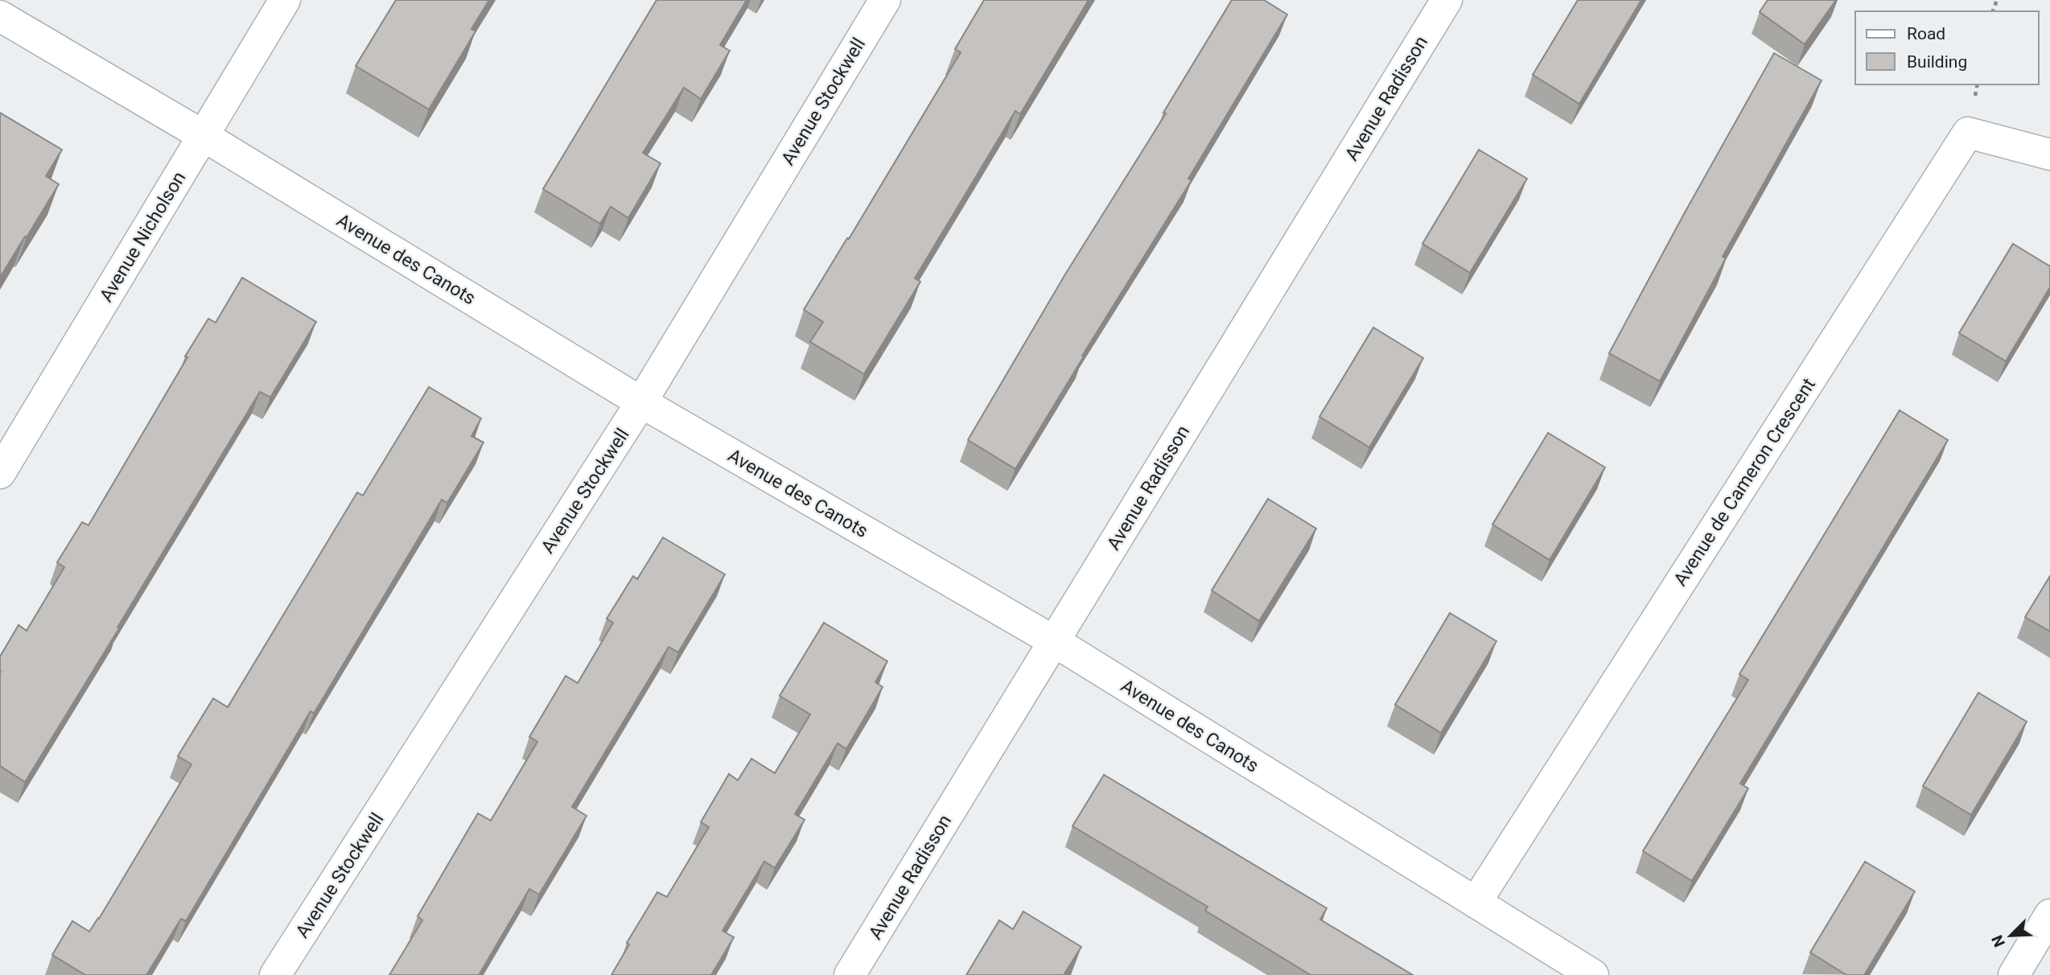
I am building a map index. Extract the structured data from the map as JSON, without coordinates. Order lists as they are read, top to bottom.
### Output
{
  "streets": {
    "street": [
      "Avenue Radisson",
      "Avenue Stockwell",
      "Avenue Nicholson",
      "Avenue des Canots",
      "Avenue de Cameron Crescent"
    ]
  },
  "crossings": [
    ["Avenue Radisson", "Avenue des Canots"],
    ["Avenue Stockwell", "Avenue des Canots"],
    ["Avenue Nicholson", "Avenue des Canots"],
    ["Avenue des Canots", "Avenue de Cameron Crescent"]
  ],
  "legend": ["Road", "Building"],
  "north": "bottom left"
}
